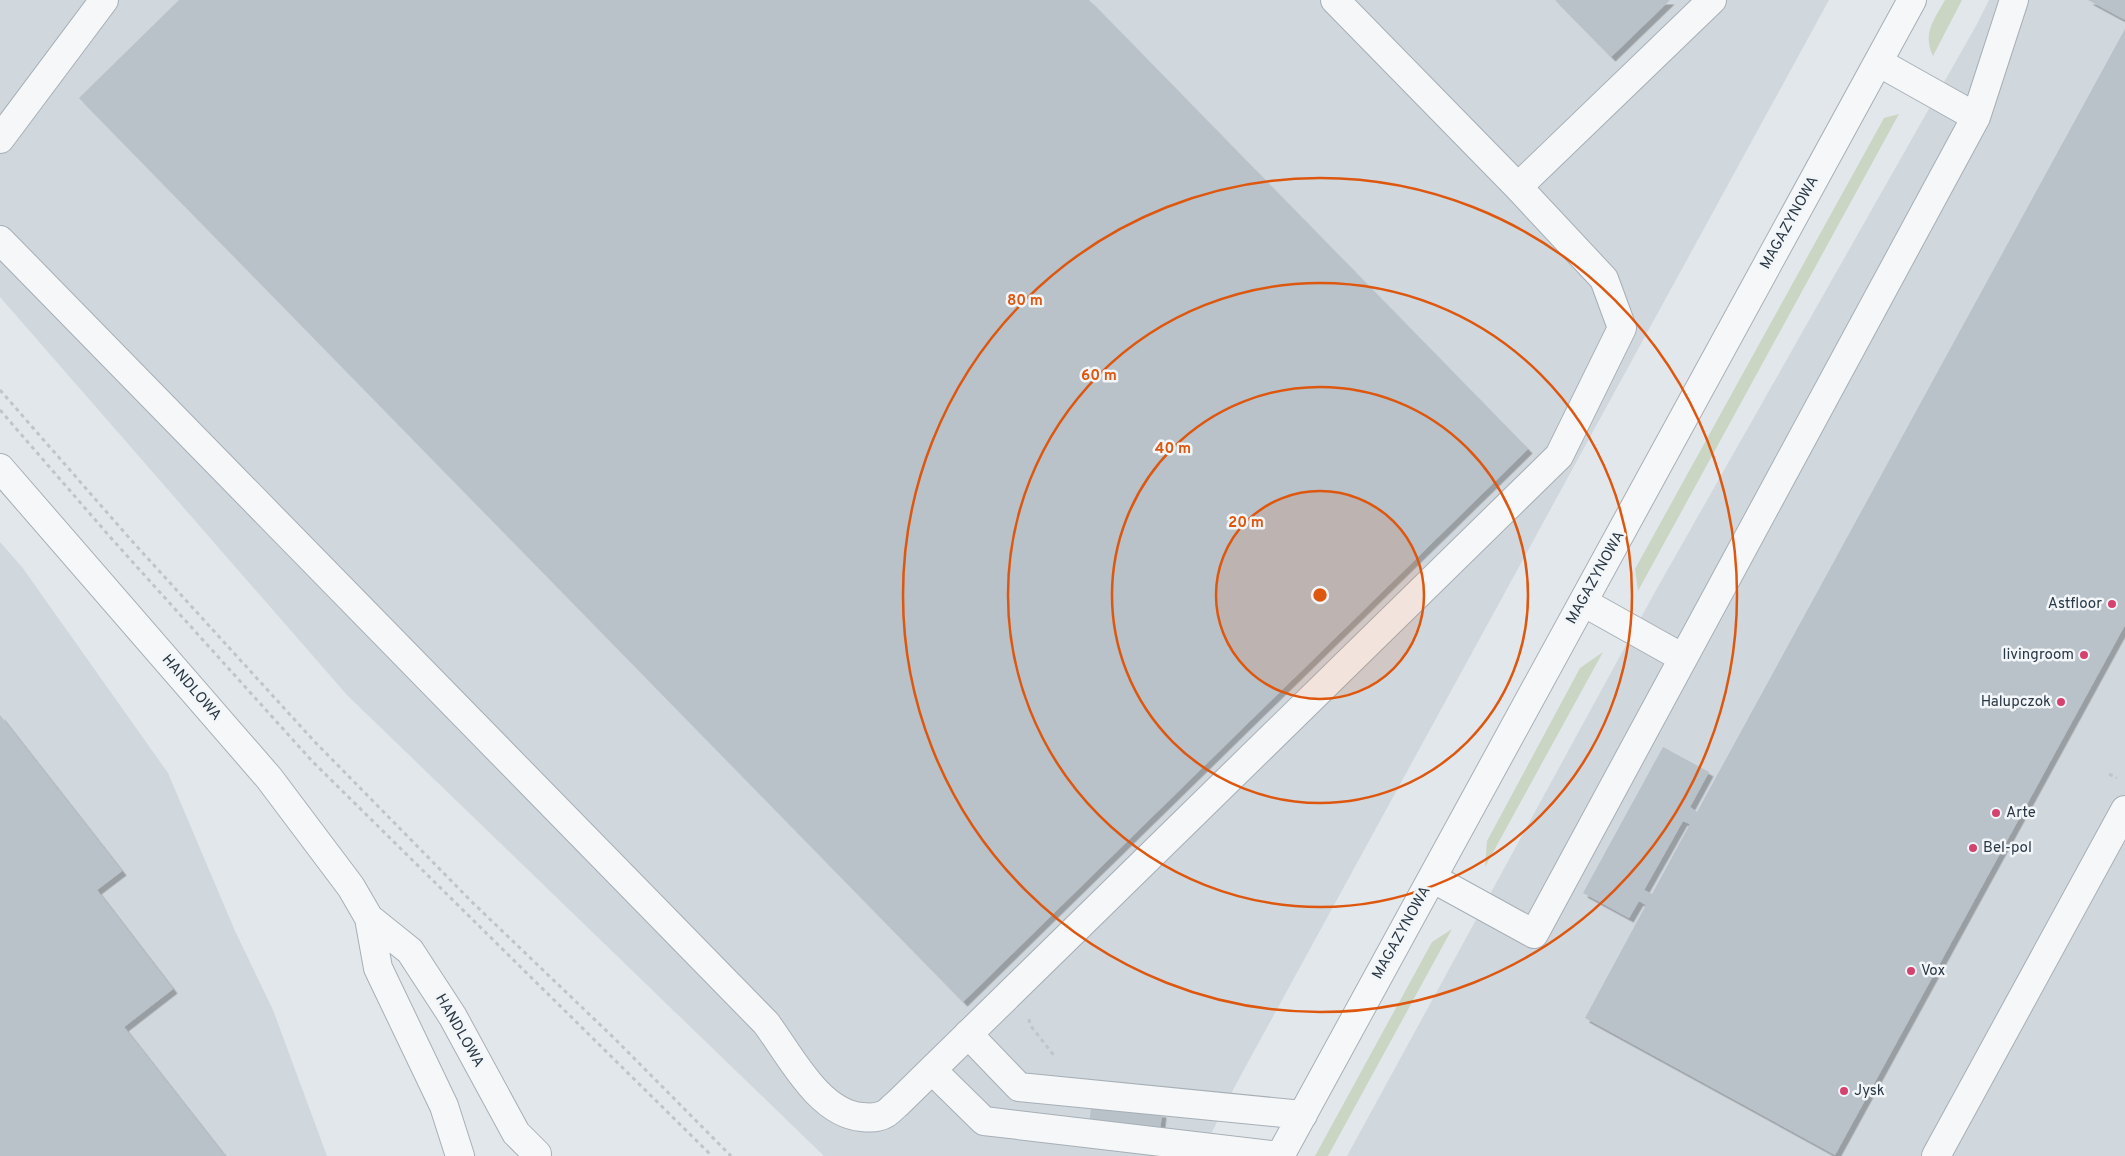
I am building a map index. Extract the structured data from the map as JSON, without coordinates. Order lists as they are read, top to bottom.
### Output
{
  "streets": {
    "street": ["MAGAZYNOWA", "HANDLOWA"]
  },
  "places": [
    "Astfloor",
    "livingroom",
    "Halupczok",
    "Arte",
    "Bel-pol",
    "Vox",
    "Jysk"
  ],
  "rings": [
    "80 m",
    "60 m",
    "40 m",
    "20 m"
  ]
}
